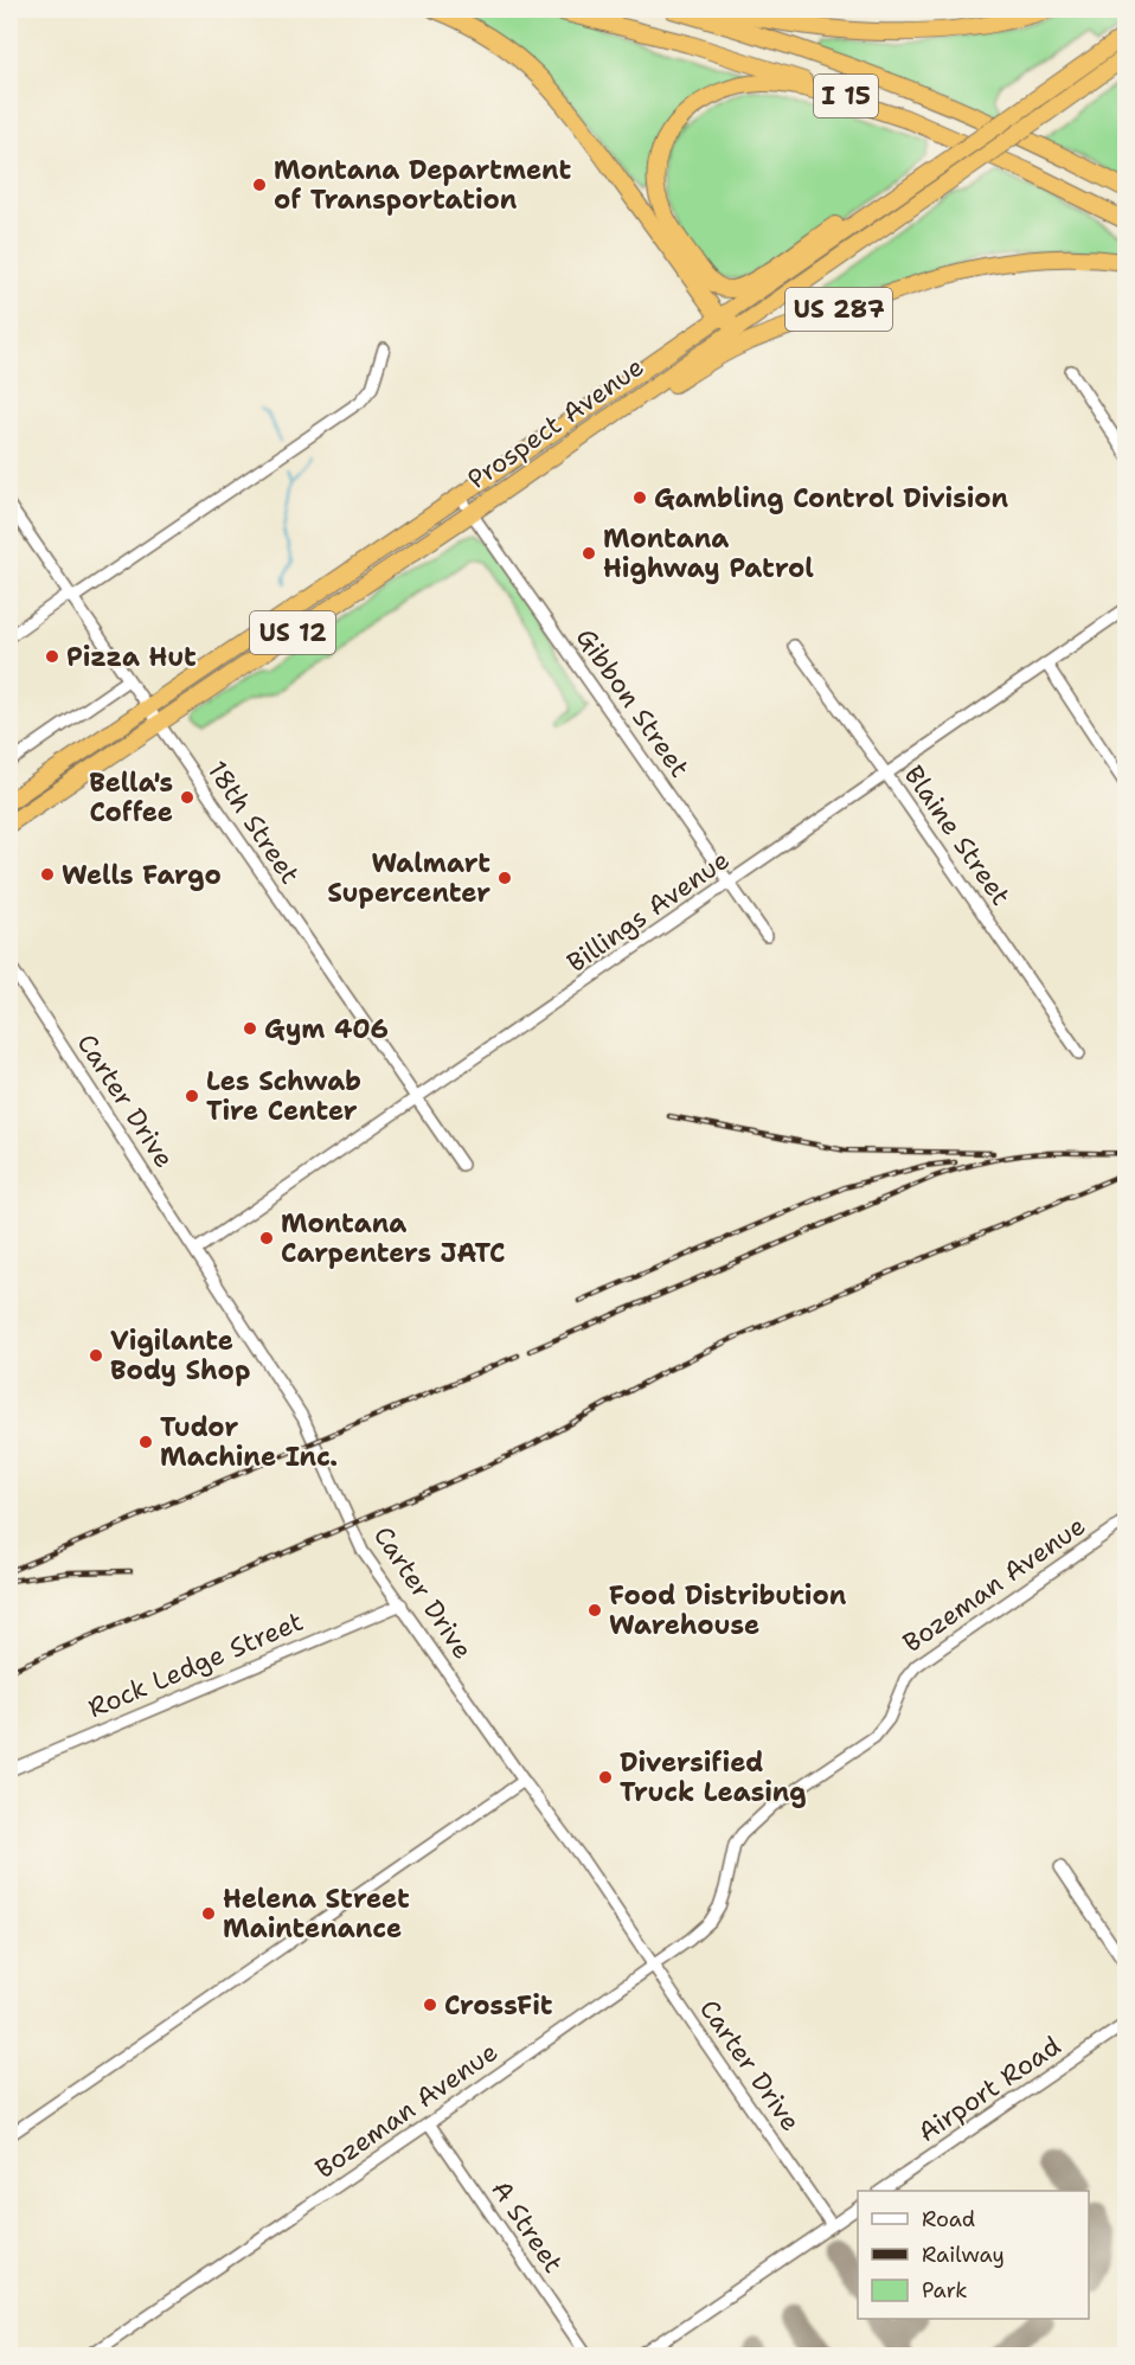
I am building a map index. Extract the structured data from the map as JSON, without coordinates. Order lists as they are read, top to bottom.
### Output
{
  "streets": {
    "highway": [
      "I 15",
      "US 287",
      "Prospect Avenue",
      "US 12"
    ],
    "street": [
      "Gibbon Street",
      "18th Street",
      "Blaine Street",
      "Billings Avenue",
      "Carter Drive",
      "Bozeman Avenue",
      "Rock Ledge Street",
      "Airport Road",
      "A Street"
    ]
  },
  "crossings": [
    ["US 287", "Prospect Avenue"],
    ["Prospect Avenue", "Gibbon Street"],
    ["Prospect Avenue", "18th Street"],
    ["Gibbon Street", "Billings Avenue"],
    ["18th Street", "Billings Avenue"],
    ["Blaine Street", "Billings Avenue"],
    ["Billings Avenue", "Carter Drive"],
    ["Carter Drive", "Bozeman Avenue"],
    ["Carter Drive", "Rock Ledge Street"],
    ["Bozeman Avenue", "A Street"]
  ],
  "places": [
    "Montana Department of Transportation",
    "Gambling Control Division",
    "Montana Highway Patrol",
    "Pizza Hut",
    "Bella's Coffee",
    "Wells Fargo",
    "Walmart Supercenter",
    "Gym 406",
    "Les Schwab Tire Center",
    "Montana Carpenters JATC",
    "Vigilante Body Shop",
    "Tudor Machine Inc.",
    "Food Distribution Warehouse",
    "Diversified Truck Leasing",
    "Helena Street Maintenance",
    "CrossFit"
  ],
  "legend": ["Road", "Railway", "Park"]
}
